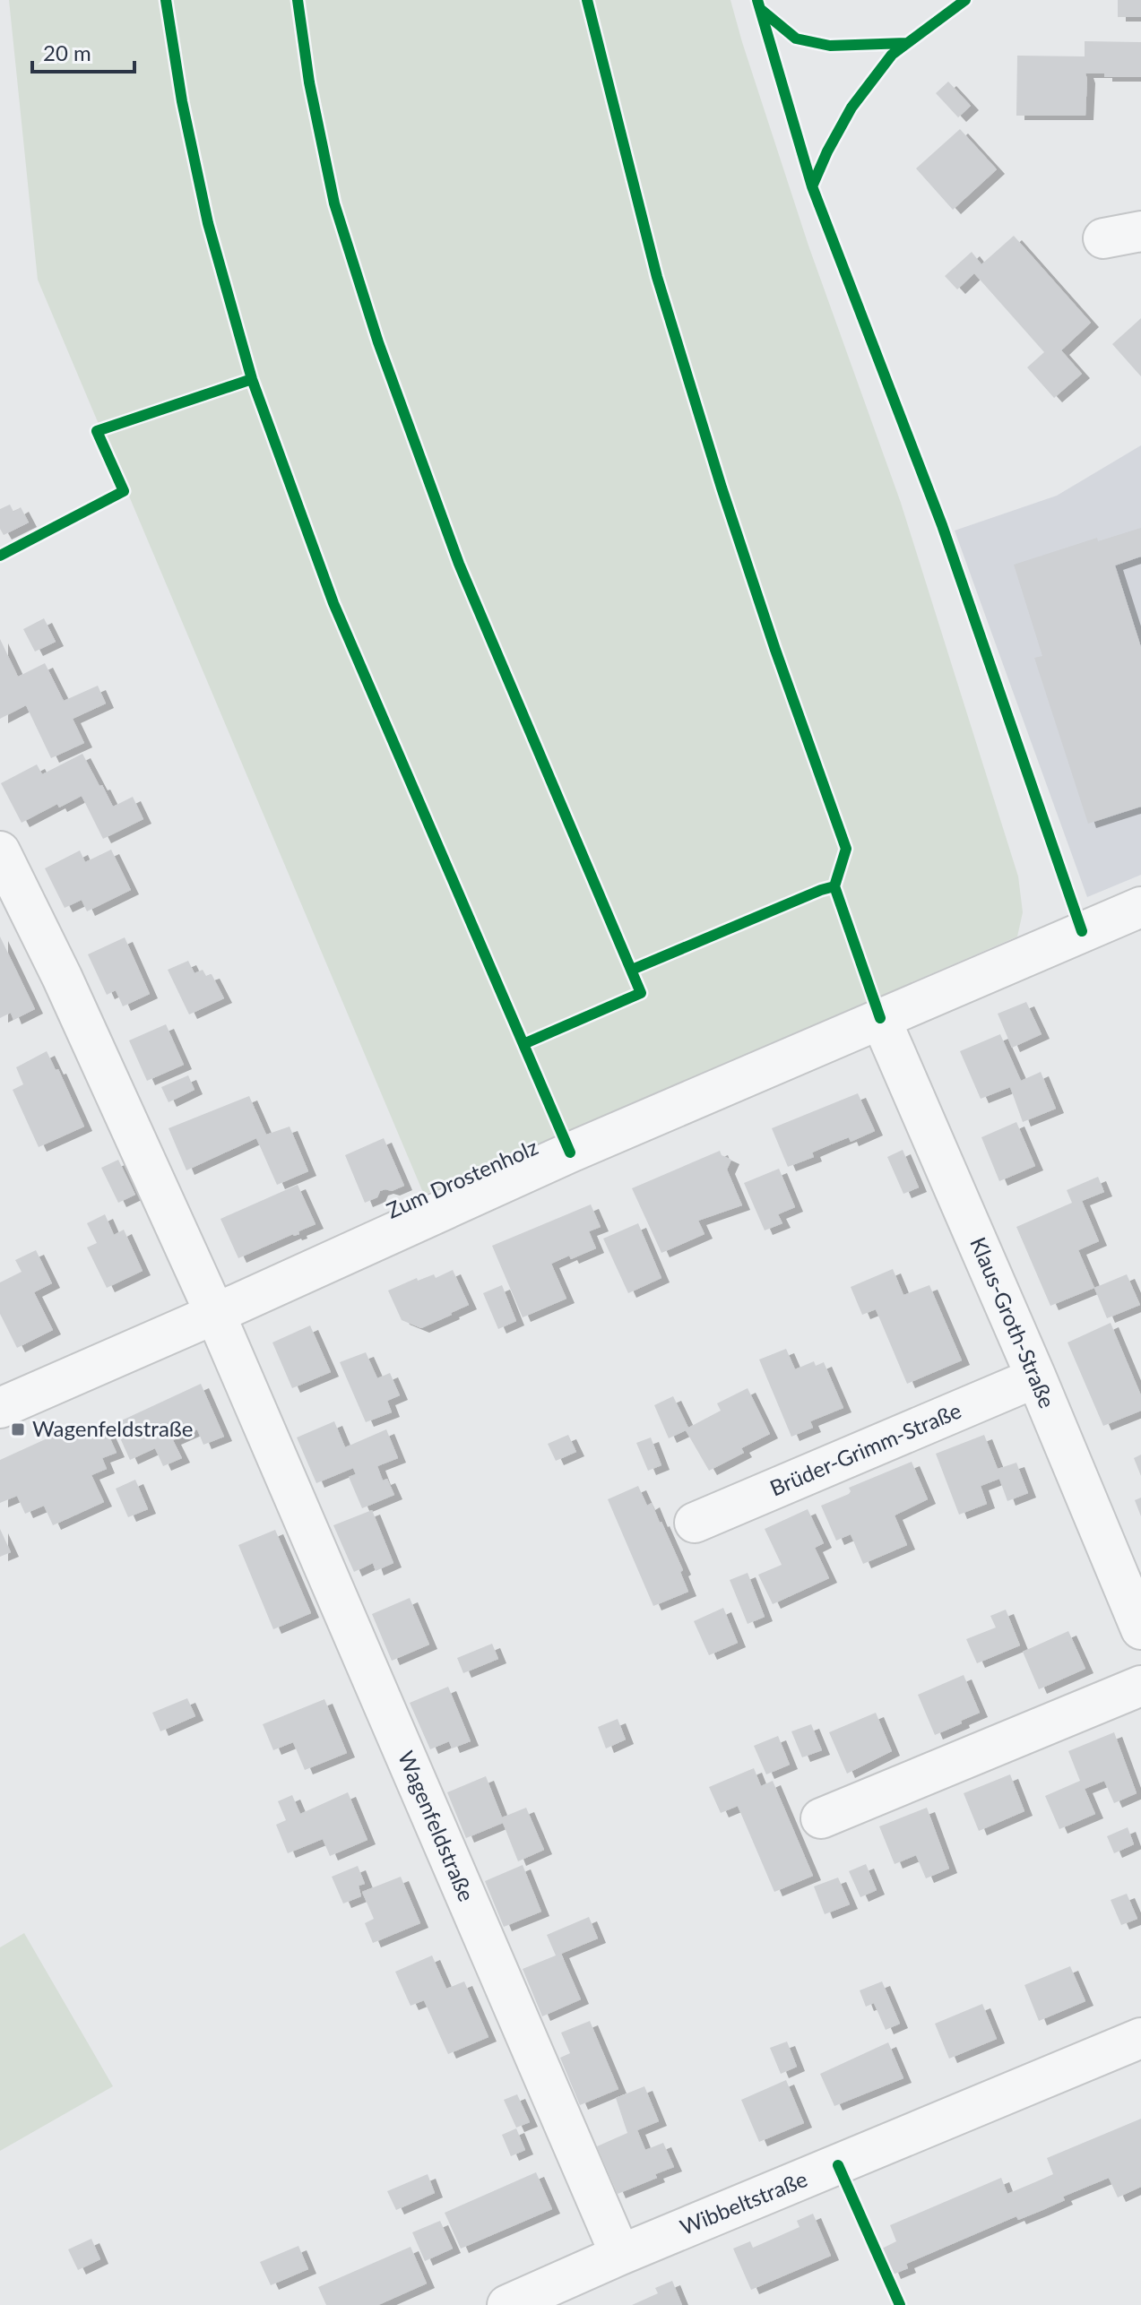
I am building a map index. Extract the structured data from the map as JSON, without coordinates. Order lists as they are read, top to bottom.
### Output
{
  "streets": {
    "street": [
      "Zum Drostenholz",
      "Klaus-Groth-Straße",
      "Brüder-Grimm-Straße",
      "Wagenfeldstraße",
      "Wibbeltstraße"
    ]
  },
  "crossings": [
    ["Zum Drostenholz", "Klaus-Groth-Straße"],
    ["Zum Drostenholz", "Wagenfeldstraße"],
    ["Klaus-Groth-Straße", "Brüder-Grimm-Straße"],
    ["Wagenfeldstraße", "Wibbeltstraße"]
  ],
  "places": {
    "transit": ["Wagenfeldstraße"]
  },
  "scale_bar": "20 m"
}
